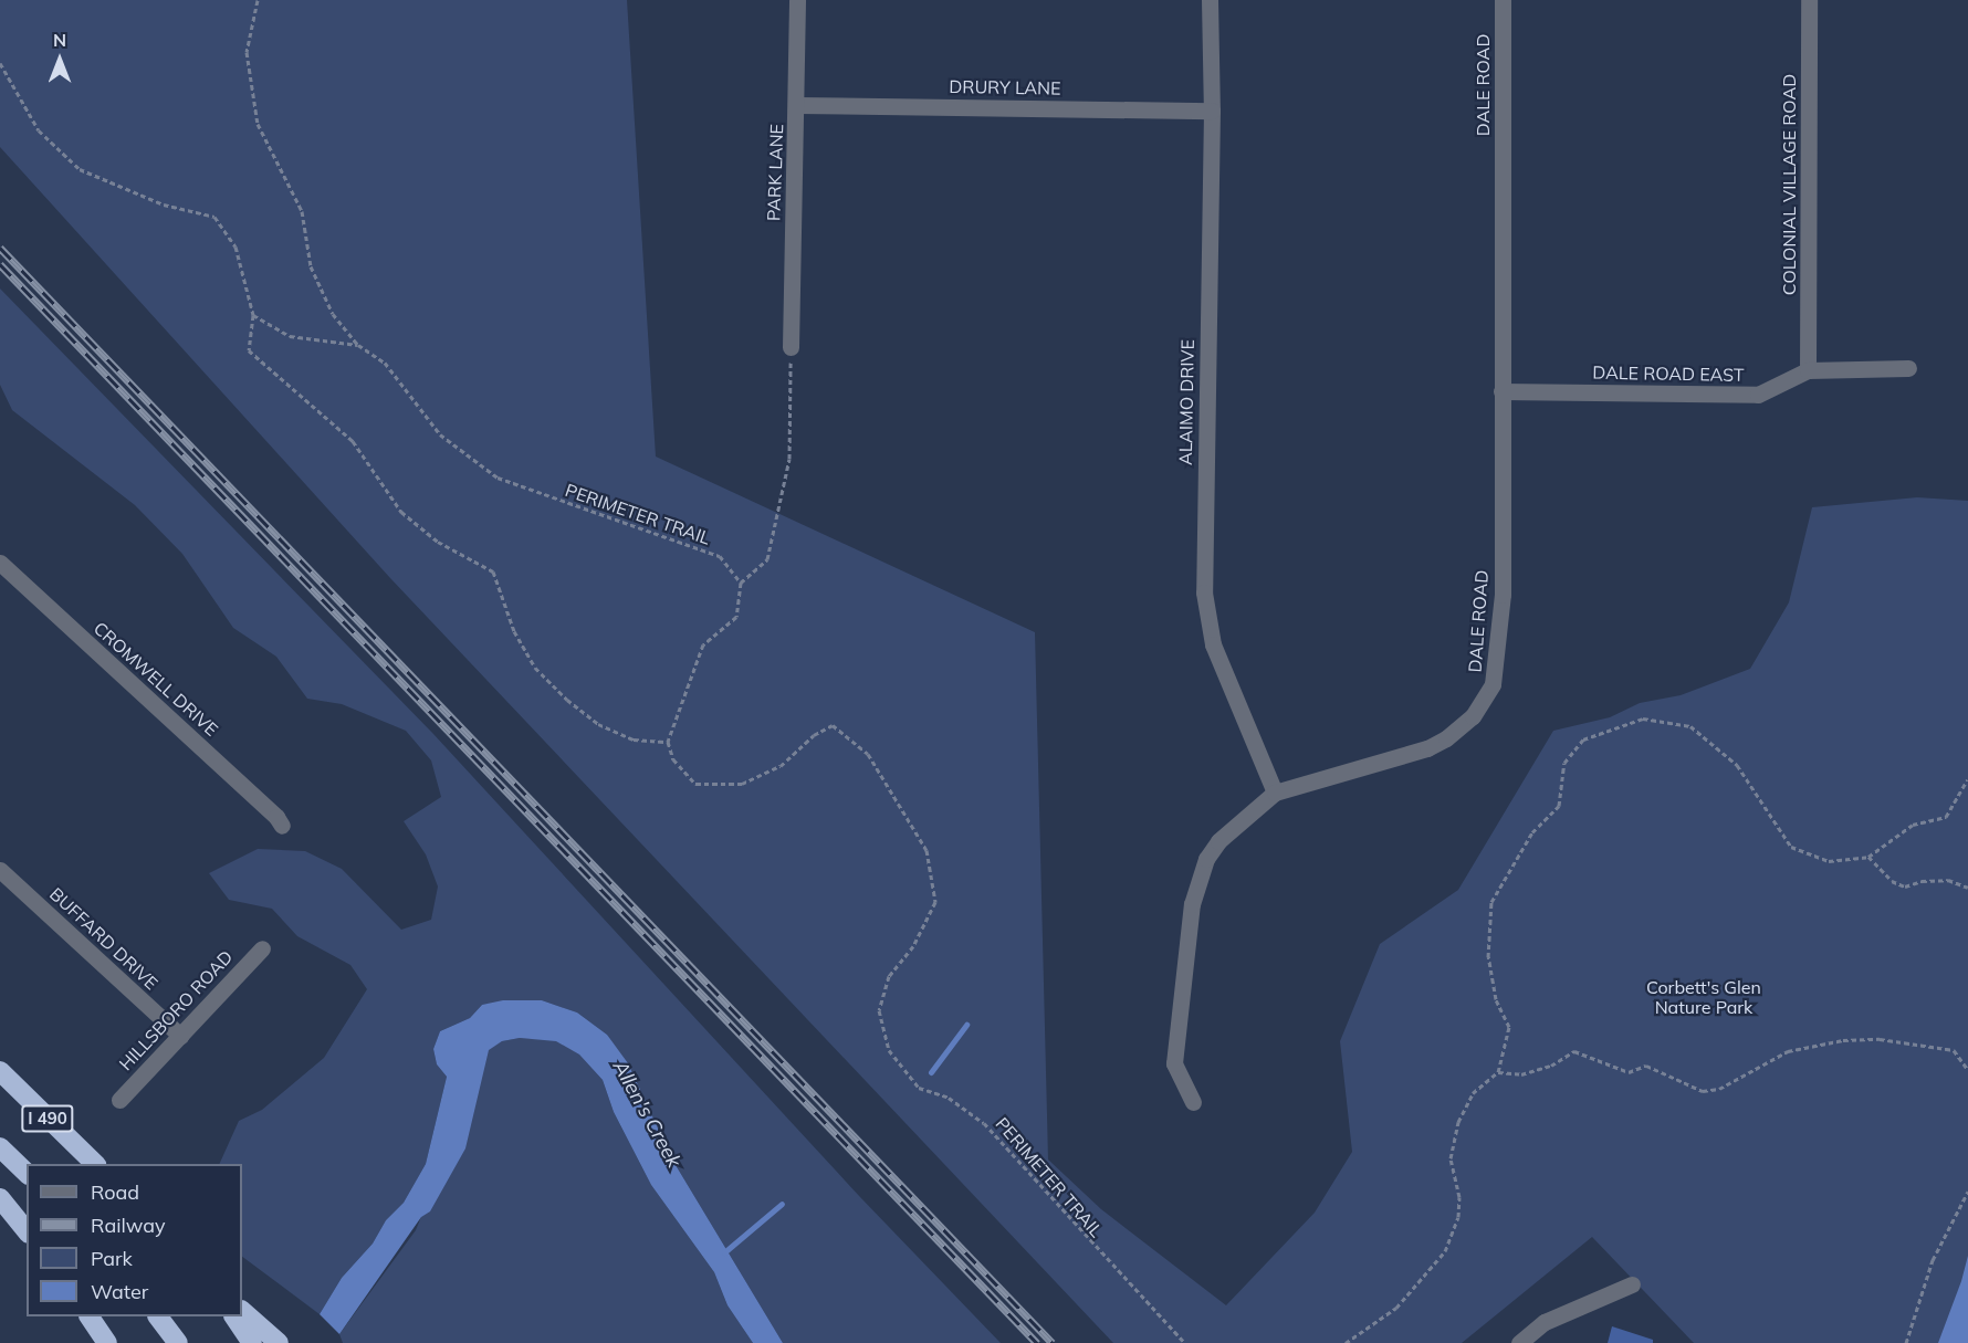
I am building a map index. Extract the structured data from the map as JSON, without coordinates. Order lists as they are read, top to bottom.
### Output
{
  "streets": {
    "highway": ["I 490"],
    "street": [
      "DALE ROAD",
      "DRURY LANE",
      "PARK LANE",
      "COLONIAL VILLAGE ROAD",
      "DALE ROAD EAST",
      "ALAIMO DRIVE",
      "CROMWELL DRIVE",
      "BUFFARD DRIVE",
      "HILLSBORO ROAD"
    ],
    "path": ["PERIMETER TRAIL"]
  },
  "crossings": [
    ["DALE ROAD", "DALE ROAD EAST"],
    ["DALE ROAD", "ALAIMO DRIVE"],
    ["DRURY LANE", "PARK LANE"],
    ["DRURY LANE", "ALAIMO DRIVE"],
    ["COLONIAL VILLAGE ROAD", "DALE ROAD EAST"],
    ["BUFFARD DRIVE", "HILLSBORO ROAD"]
  ],
  "water": ["Allen's Creek"],
  "parks": ["Corbett's Glen Nature Park"],
  "legend": [
    "Road",
    "Railway",
    "Park",
    "Water"
  ],
  "north": "top"
}
